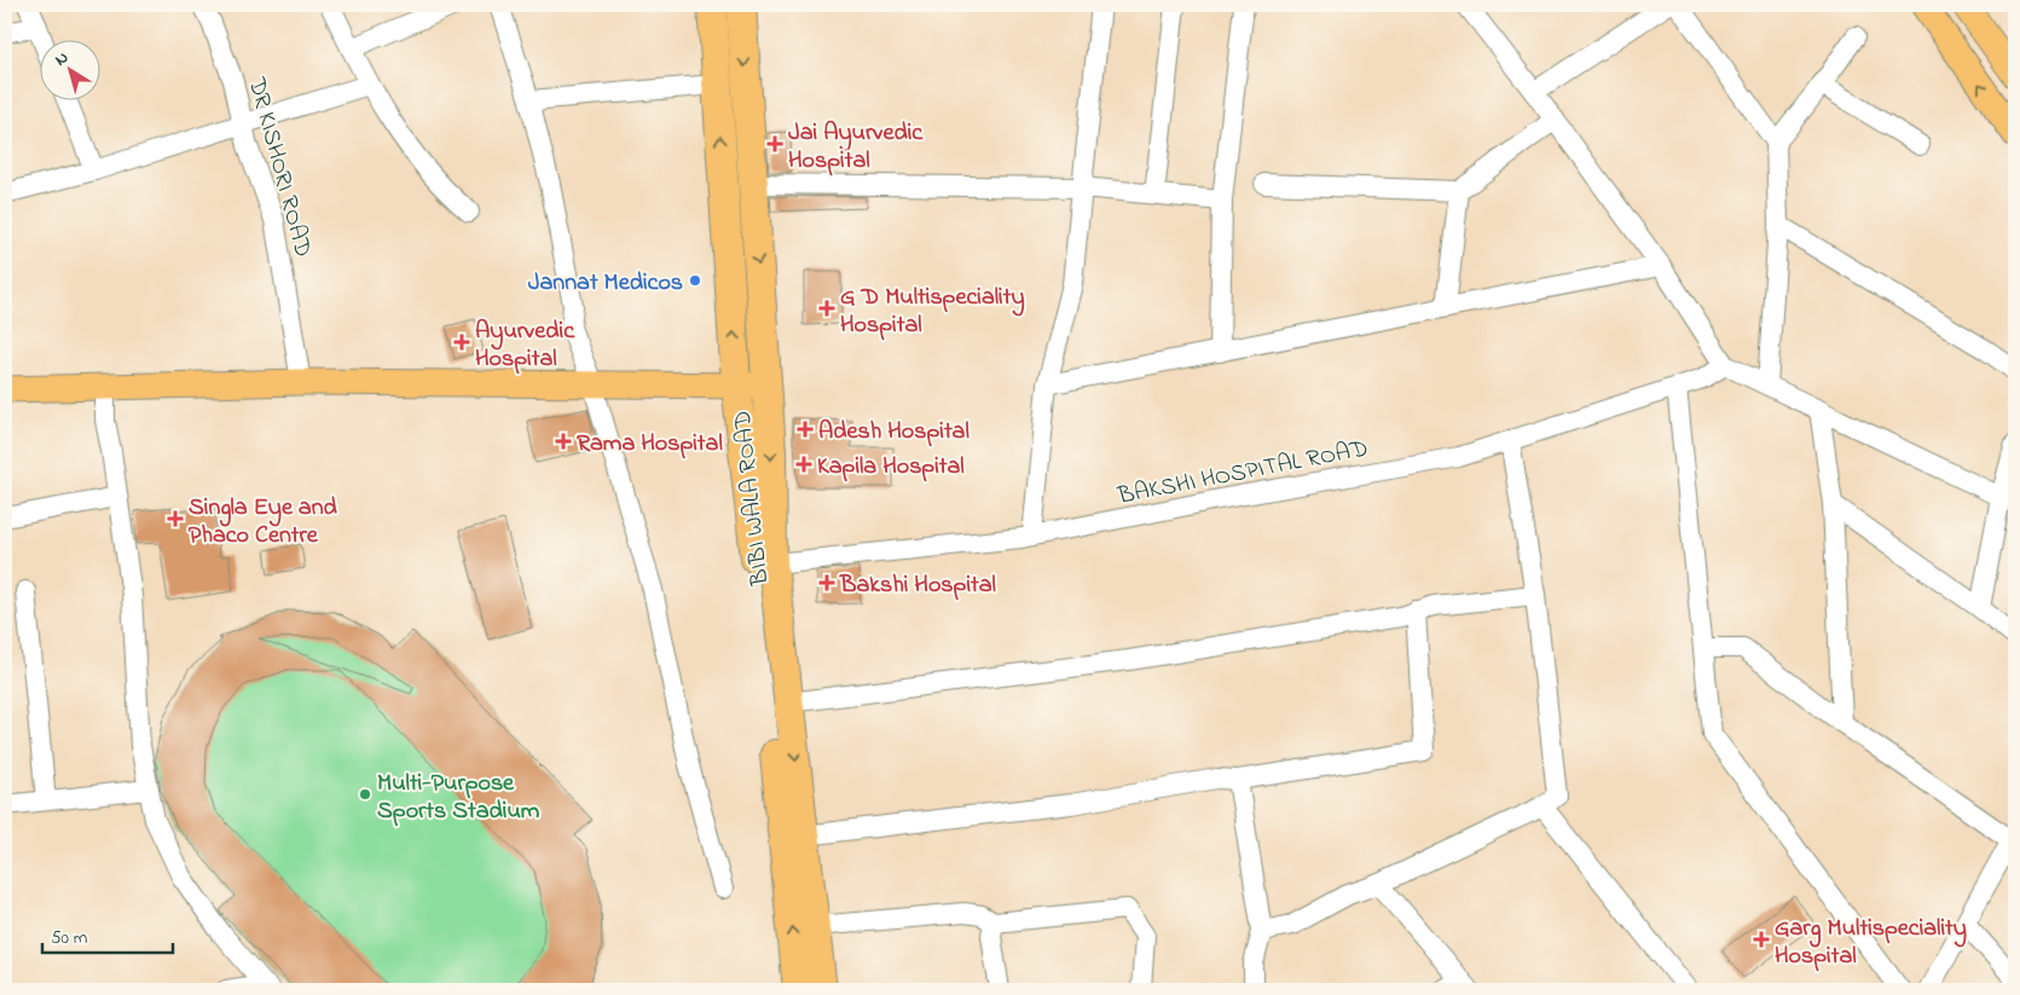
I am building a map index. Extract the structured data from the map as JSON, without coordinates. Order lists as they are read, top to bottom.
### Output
{
  "streets": {
    "highway": ["BIBI WALA ROAD"],
    "street": ["DR KISHORI ROAD", "BAKSHI HOSPITAL ROAD"]
  },
  "crossings": [
    ["BAKSHI HOSPITAL ROAD", "BIBI WALA ROAD"]
  ],
  "places": {
    "health": [
      "Jai Ayurvedic Hospital",
      "G D Multispeciality Hospital",
      "Ayurvedic Hospital",
      "Adesh Hospital",
      "Rama Hospital",
      "Kapila Hospital",
      "Singla Eye and Phaco Centre",
      "Bakshi Hospital",
      "Garg Multispeciality Hospital"
    ],
    "other": ["Jannat Medicos", "Multi-Purpose Sports Stadium"]
  },
  "scale_bar": "50 m",
  "north": "top left"
}
